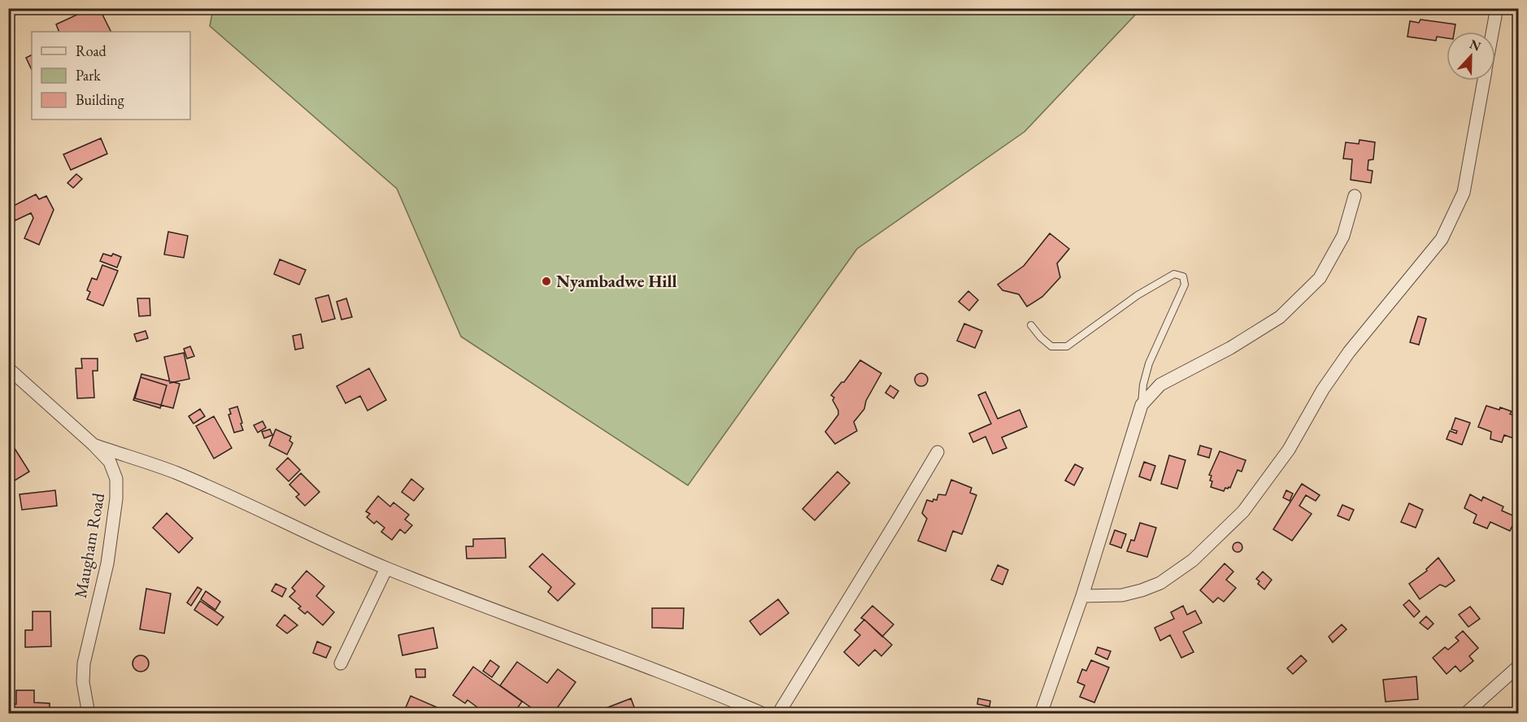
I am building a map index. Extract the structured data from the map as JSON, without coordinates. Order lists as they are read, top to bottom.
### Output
{
  "streets": {
    "street": ["Maugham Road"]
  },
  "places": ["Nyambadwe Hill"],
  "legend": ["Road", "Park", "Building"],
  "north": "top"
}
